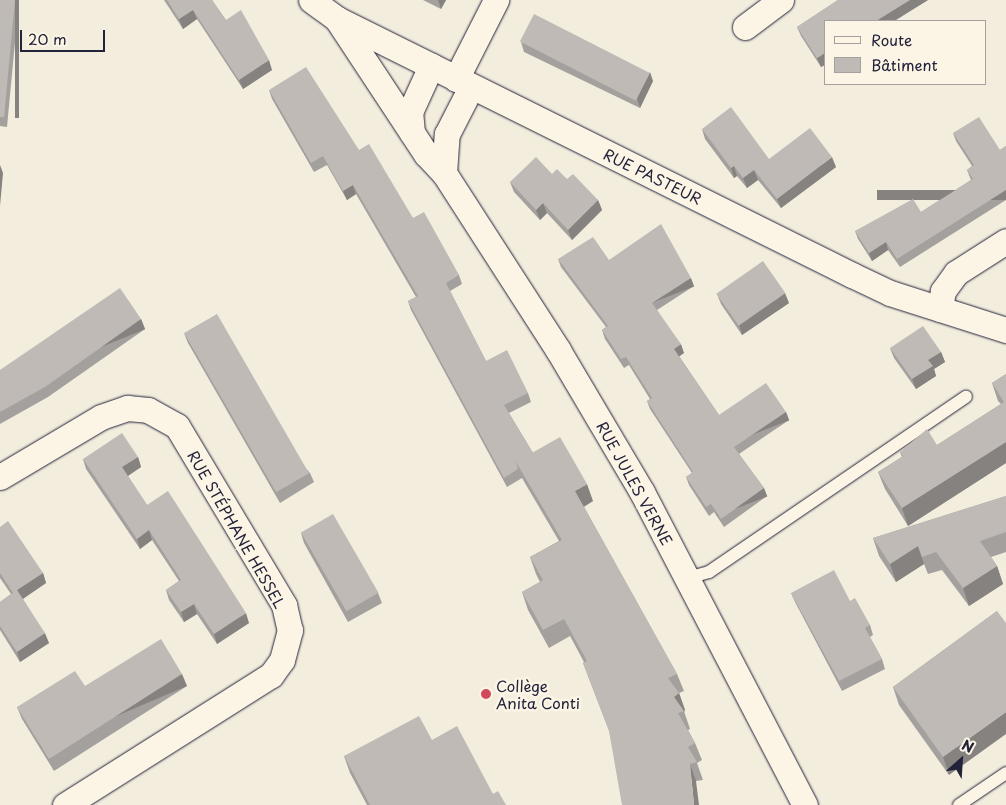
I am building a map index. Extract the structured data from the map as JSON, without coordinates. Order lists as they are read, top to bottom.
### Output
{
  "streets": {
    "street": ["RUE PASTEUR", "RUE JULES VERNE", "RUE STÉPHANE HESSEL"]
  },
  "crossings": [
    ["RUE PASTEUR", "RUE JULES VERNE"]
  ],
  "places": ["Collège Anita Conti"],
  "legend": ["Route", "Bâtiment"],
  "scale_bar": "20 m",
  "north": "top right"
}
